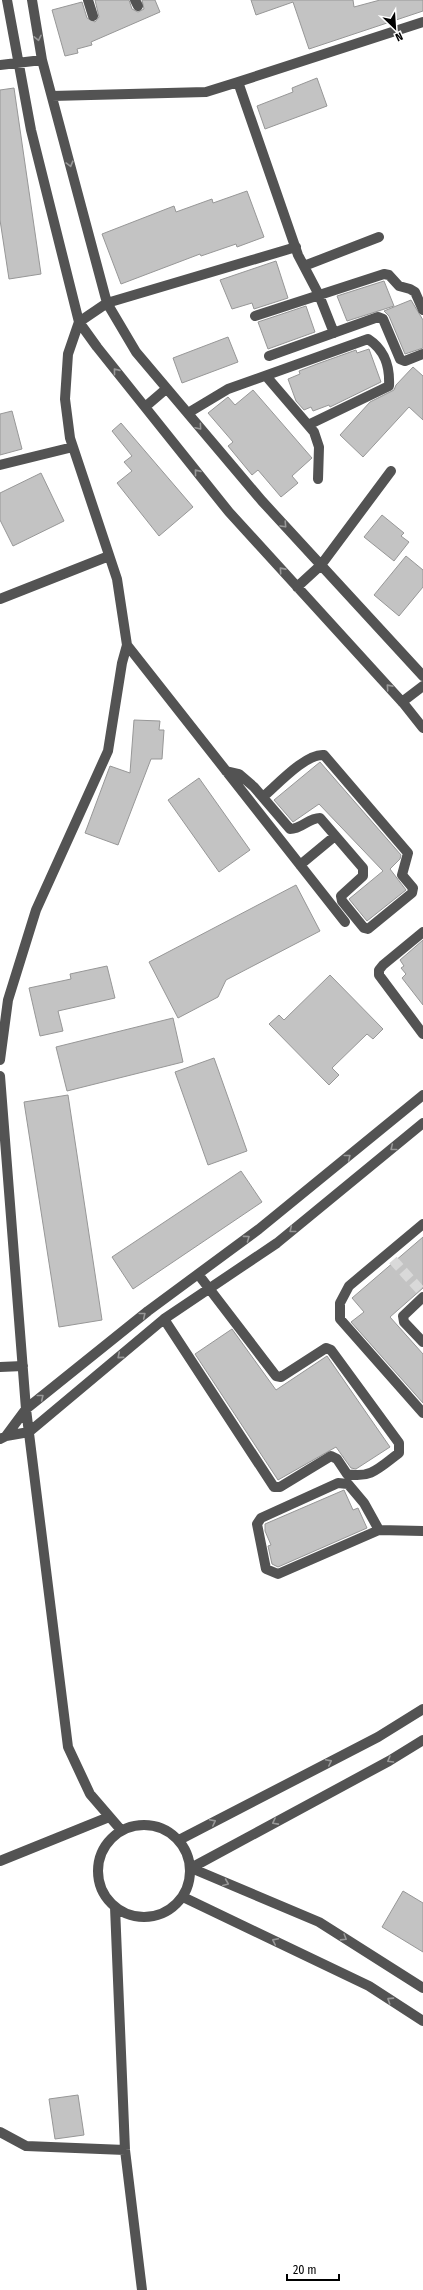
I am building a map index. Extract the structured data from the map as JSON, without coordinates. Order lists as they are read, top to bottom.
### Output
{
  "scale_bar": "20 m",
  "north": "bottom right"
}
